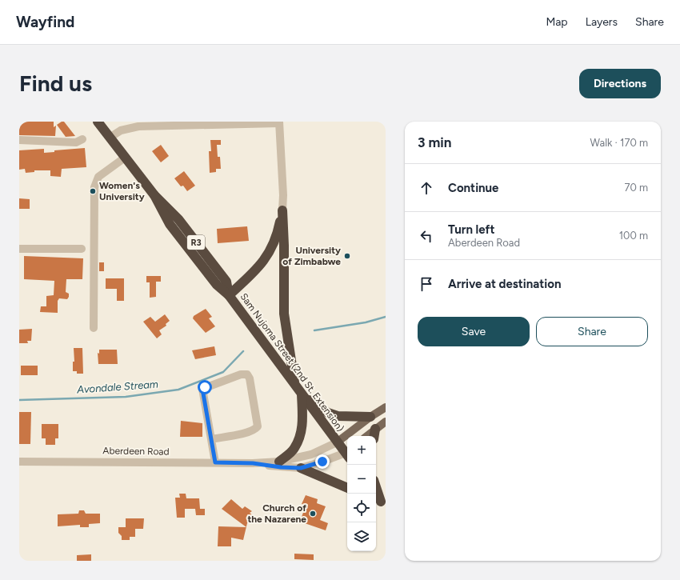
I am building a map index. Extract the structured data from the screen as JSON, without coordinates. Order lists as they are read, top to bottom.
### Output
{
  "streets": {
    "highway": ["R3", "Sam Nujoma Street (2nd St. Extension)"],
    "street": ["Aberdeen Road"]
  },
  "crossings": [
    ["Sam Nujoma Street (2nd St. Extension)", "Aberdeen Road"]
  ],
  "water": ["Avondale Stream"],
  "places": ["Women's University", "University of Zimbabwe", "Church of the Nazarene"],
  "page": {
    "header": "Wayfind",
    "nav": ["Map", "Layers", "Share"],
    "buttons": [
      "Directions",
      ["Save", "Share"]
    ],
    "title": "Find us",
    "heading": ["3 min", "Walk · 170 m"],
    "list": [
      ["Continue", "70 m"],
      ["Turn left", "Aberdeen Road", "100 m"],
      "Arrive at destination"
    ],
    "map_buttons": ["+", "−"]
  }
}
